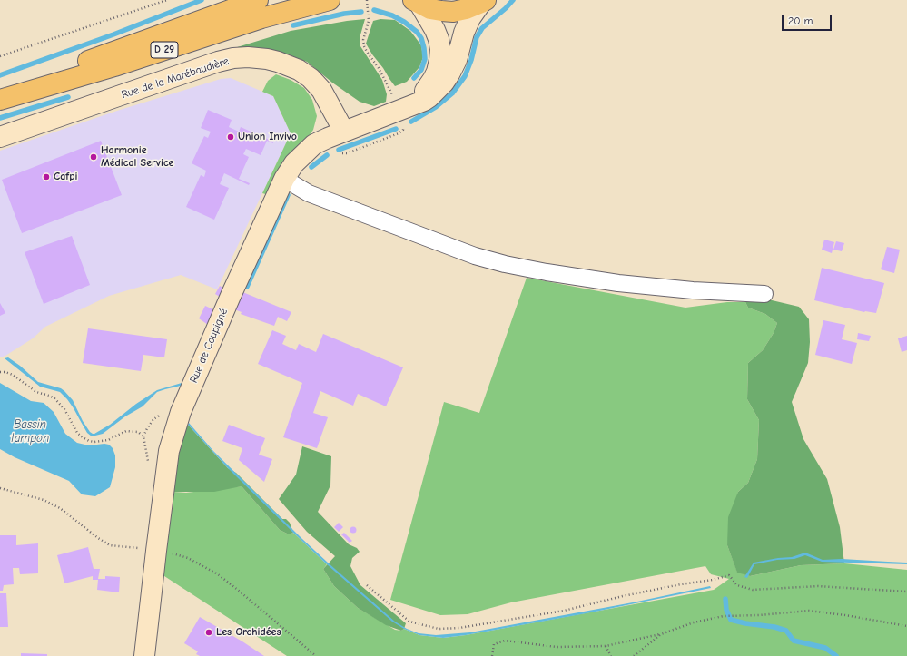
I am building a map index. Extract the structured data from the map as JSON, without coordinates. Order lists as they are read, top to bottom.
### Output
{
  "streets": {
    "main road": ["D 29"],
    "street": ["Rue de la Marébaudière", "Rue de Coupigné"]
  },
  "crossings": [
    ["Rue de la Marébaudière", "Rue de Coupigné"]
  ],
  "water": ["Bassin tampon"],
  "places": [
    "Union Invivo",
    "Harmonie Médical Service",
    "Cafpi",
    "Les Orchidées"
  ],
  "scale_bar": "20 m"
}
